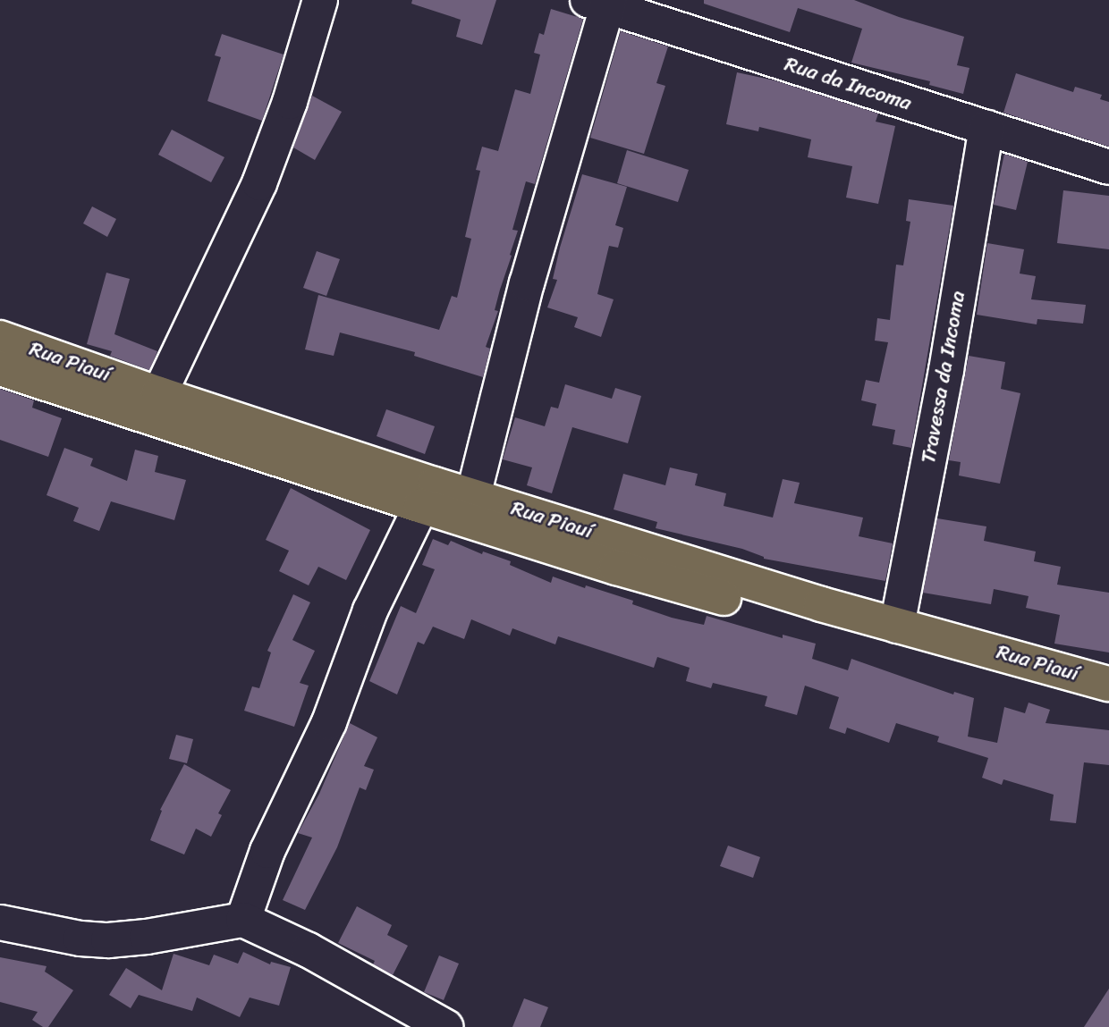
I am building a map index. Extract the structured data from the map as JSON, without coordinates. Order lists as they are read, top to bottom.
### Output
{
  "streets": {
    "main road": ["Rua Piauí"],
    "street": ["Rua da Incoma", "Travessa da Incoma"]
  },
  "crossings": [
    ["Rua da Incoma", "Travessa da Incoma"],
    ["Rua Piauí", "Travessa da Incoma"]
  ]
}
